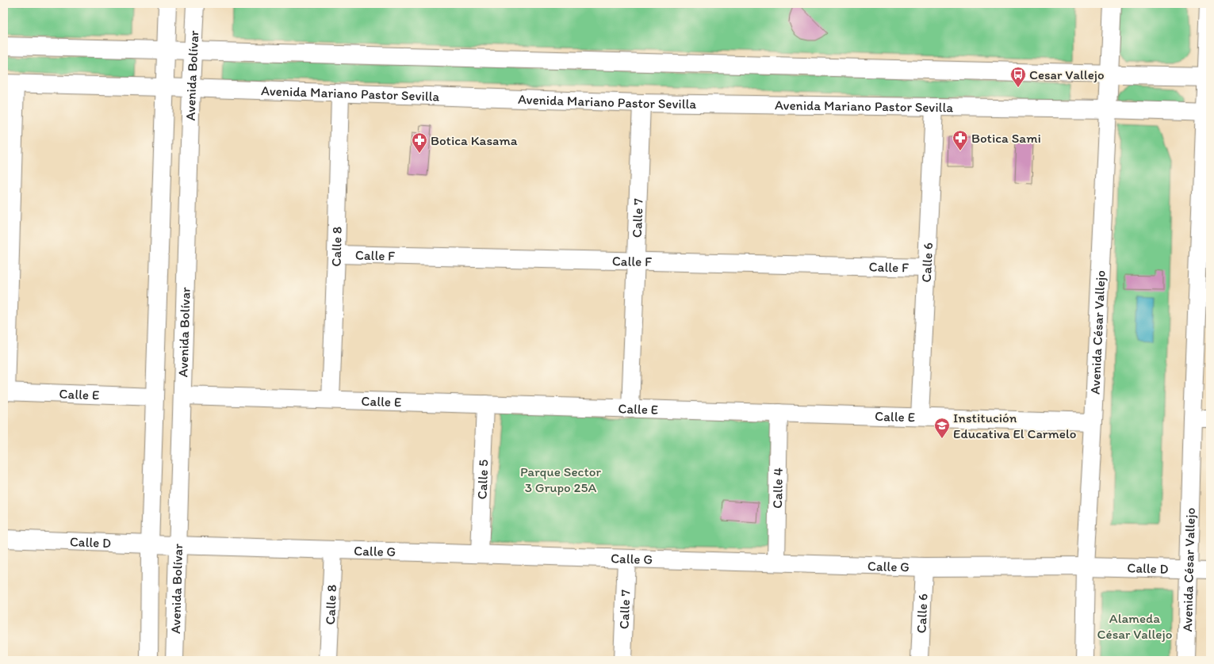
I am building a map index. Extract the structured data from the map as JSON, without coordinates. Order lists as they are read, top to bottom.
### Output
{
  "streets": {
    "street": [
      "Avenida Bolívar",
      "Avenida Mariano Pastor Sevilla",
      "Calle 7",
      "Calle 8",
      "Calle F",
      "Calle 6",
      "Avenida César Vallejo",
      "Calle E",
      "Calle 5",
      "Calle 4",
      "Calle D",
      "Calle G"
    ]
  },
  "crossings": [
    ["Avenida Bolívar", "Avenida Mariano Pastor Sevilla"],
    ["Avenida Bolívar", "Calle E"],
    ["Avenida Bolívar", "Calle D"],
    ["Avenida Bolívar", "Calle G"],
    ["Avenida Mariano Pastor Sevilla", "Calle 7"],
    ["Avenida Mariano Pastor Sevilla", "Calle 8"],
    ["Avenida Mariano Pastor Sevilla", "Calle 6"],
    ["Avenida Mariano Pastor Sevilla", "Avenida César Vallejo"],
    ["Calle 7", "Calle F"],
    ["Calle 7", "Calle E"],
    ["Calle 7", "Calle G"],
    ["Calle 8", "Calle F"],
    ["Calle 8", "Calle E"],
    ["Calle 8", "Calle G"],
    ["Calle F", "Calle 6"],
    ["Calle 6", "Calle E"],
    ["Calle 6", "Calle G"],
    ["Avenida César Vallejo", "Calle E"],
    ["Avenida César Vallejo", "Calle D"],
    ["Avenida César Vallejo", "Calle G"],
    ["Calle E", "Calle 5"],
    ["Calle E", "Calle 4"],
    ["Calle 5", "Calle G"],
    ["Calle 4", "Calle G"],
    ["Calle D", "Calle G"]
  ],
  "parks": ["Parque Sector 3 Grupo 25A", "Alameda César Vallejo"],
  "places": {
    "bus stop": ["Cesar Vallejo"],
    "pharmacy": ["Botica Sami", "Botica Kasama"],
    "school or university": ["Institución Educativa El Carmelo"]
  }
}
